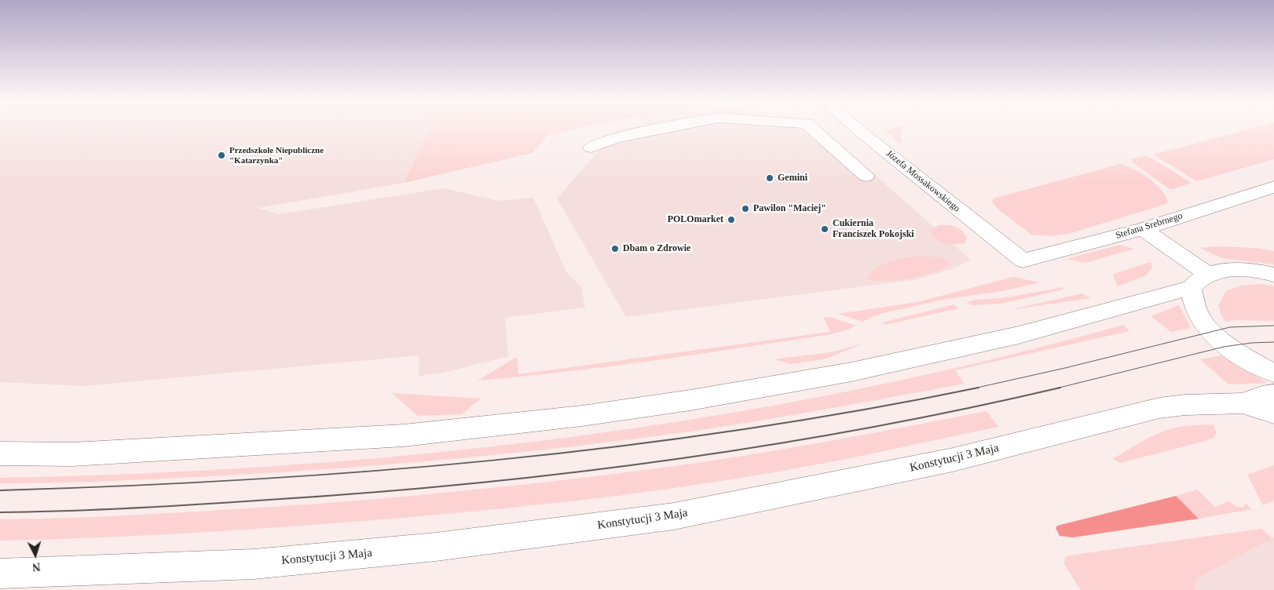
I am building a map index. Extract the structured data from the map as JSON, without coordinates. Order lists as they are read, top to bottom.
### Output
{
  "streets": {
    "street": ["Józefa Mossakowskiego", "Stefana Srebrnego", "Konstytucji 3 Maja"]
  },
  "crossings": [
    ["Józefa Mossakowskiego", "Stefana Srebrnego"]
  ],
  "places": [
    "Przedszkole Niepubliczne \"Katarzynka\"",
    "Gemini",
    "Pawilon \"Maciej\"",
    "POLOmarket",
    "Cukiernia Franciszek Pokojski",
    "Dbam o Zdrowie"
  ],
  "north": "bottom"
}
